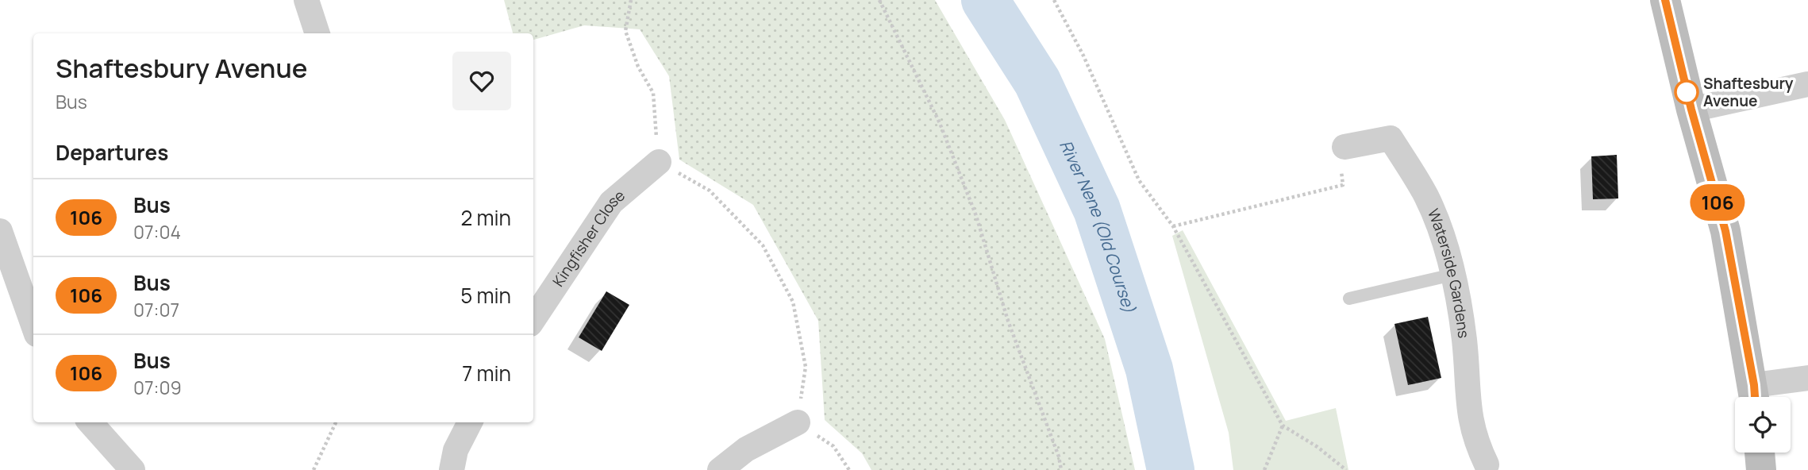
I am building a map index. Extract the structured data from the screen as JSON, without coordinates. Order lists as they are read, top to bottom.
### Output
{
  "streets": {
    "street": ["Kingfisher Close", "Waterside Gardens"]
  },
  "water": ["River Nene (Old Course)"],
  "places": ["Shaftesbury Avenue"],
  "lines": ["bus line 106"],
  "page": {
    "on_map": "106",
    "heading": [
      ["Shaftesbury Avenue", "Bus"],
      "Departures"
    ],
    "list": [
      {
        "mark": "106",
        "name": "Bus",
        "note": "07:04",
        "value": "2 min"
      },
      {
        "mark": "106",
        "name": "Bus",
        "note": "07:07",
        "value": "5 min"
      },
      {
        "mark": "106",
        "name": "Bus",
        "note": "07:09",
        "value": "7 min"
      }
    ]
  }
}
